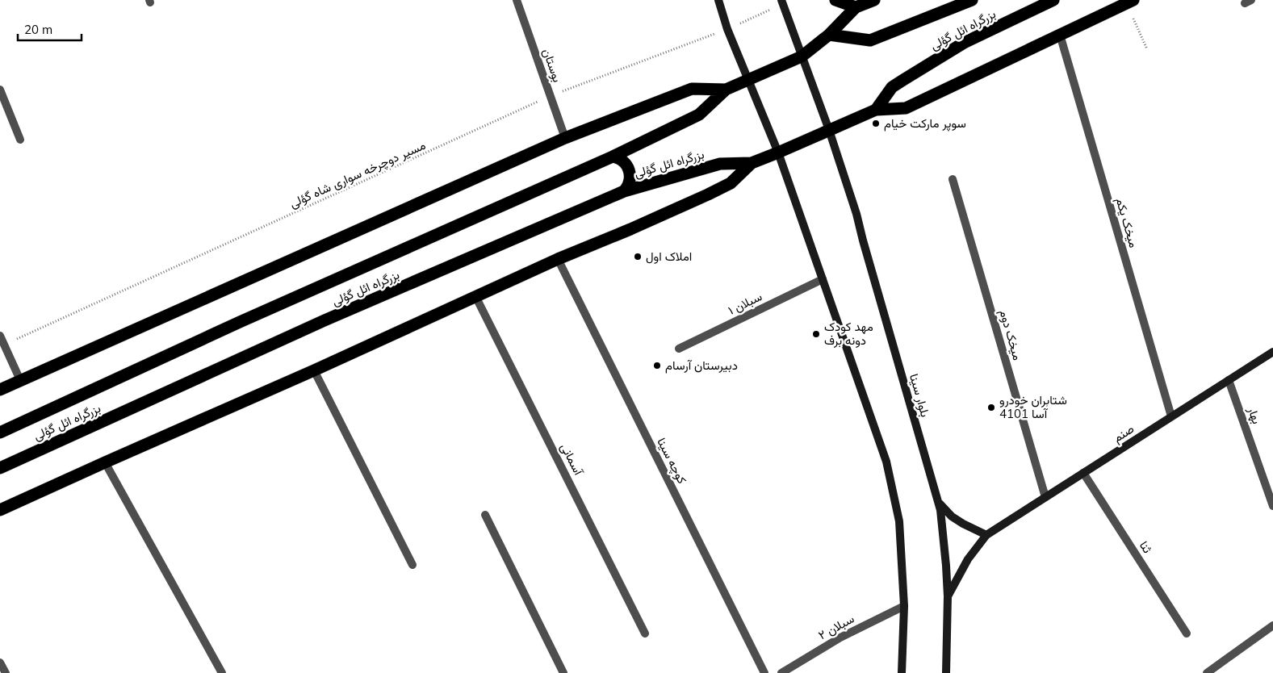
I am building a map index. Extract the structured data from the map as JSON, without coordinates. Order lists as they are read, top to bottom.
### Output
{
  "streets": {
    "highway": ["بزرگراه ائل گؤلی"],
    "main road": ["بلوار سینا", "صنم"],
    "street": [
      "بوستان",
      "میخک یکم",
      "سبلان ۱",
      "میخک دوم",
      "بهار",
      "آسمانی",
      "کوچه سینا",
      "ثنا",
      "سبلان ۲"
    ],
    "path": ["مسیر دوچرخه سواری شاه گؤلی"]
  },
  "crossings": [
    ["بوستان", "مسیر دوچرخه سواری شاه گؤلی"],
    ["مسیر دوچرخه سواری شاه گؤلی", "بلوار سینا"],
    ["میخک یکم", "صنم"],
    ["میخک دوم", "صنم"],
    ["بلوار سینا", "صنم"],
    ["بهار", "صنم"],
    ["صنم", "ثنا"]
  ],
  "places": [
    "سوپر مارکت خیام",
    "املاک اول",
    "مهد کودک دونه برف",
    "دبیرستان آرسام",
    "شتابران خودرو 4101 آسا"
  ],
  "scale_bar": "20 m"
}
